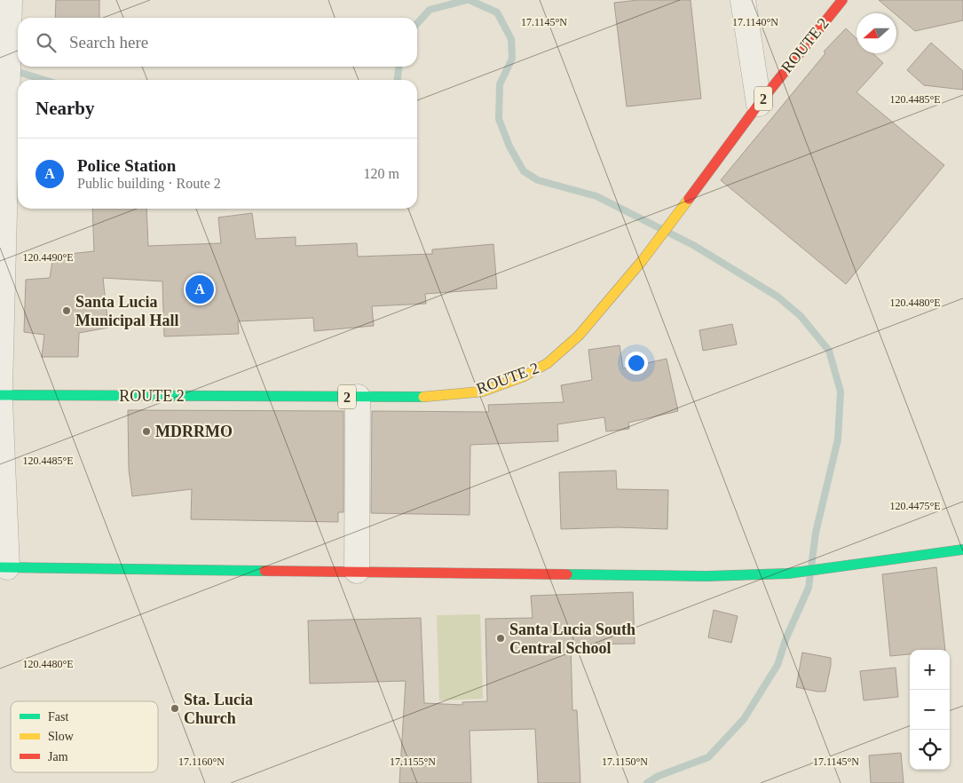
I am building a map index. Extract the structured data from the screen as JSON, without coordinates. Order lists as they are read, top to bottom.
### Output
{
  "streets": {
    "main road": ["ROUTE 2", "2"]
  },
  "places": [
    "Santa Lucia Municipal Hall",
    "MDRRMO",
    "Santa Lucia South Central School",
    "Sta. Lucia Church"
  ],
  "legend": ["Fast", "Slow", "Jam"],
  "north": "left",
  "page": {
    "search": "Search here",
    "heading": "Nearby",
    "list": [
      {
        "mark": "A",
        "name": "Police Station",
        "note": "Public building · Route 2",
        "value": "120 m"
      }
    ],
    "pins": "A",
    "map_buttons": ["+", "−"]
  },
  "coordinates": [
    "17.1145°N",
    "17.1140°N",
    "120.4485°E",
    "120.4490°E",
    "120.4480°E",
    "120.4475°E",
    "17.1160°N",
    "17.1155°N",
    "17.1150°N"
  ]
}
